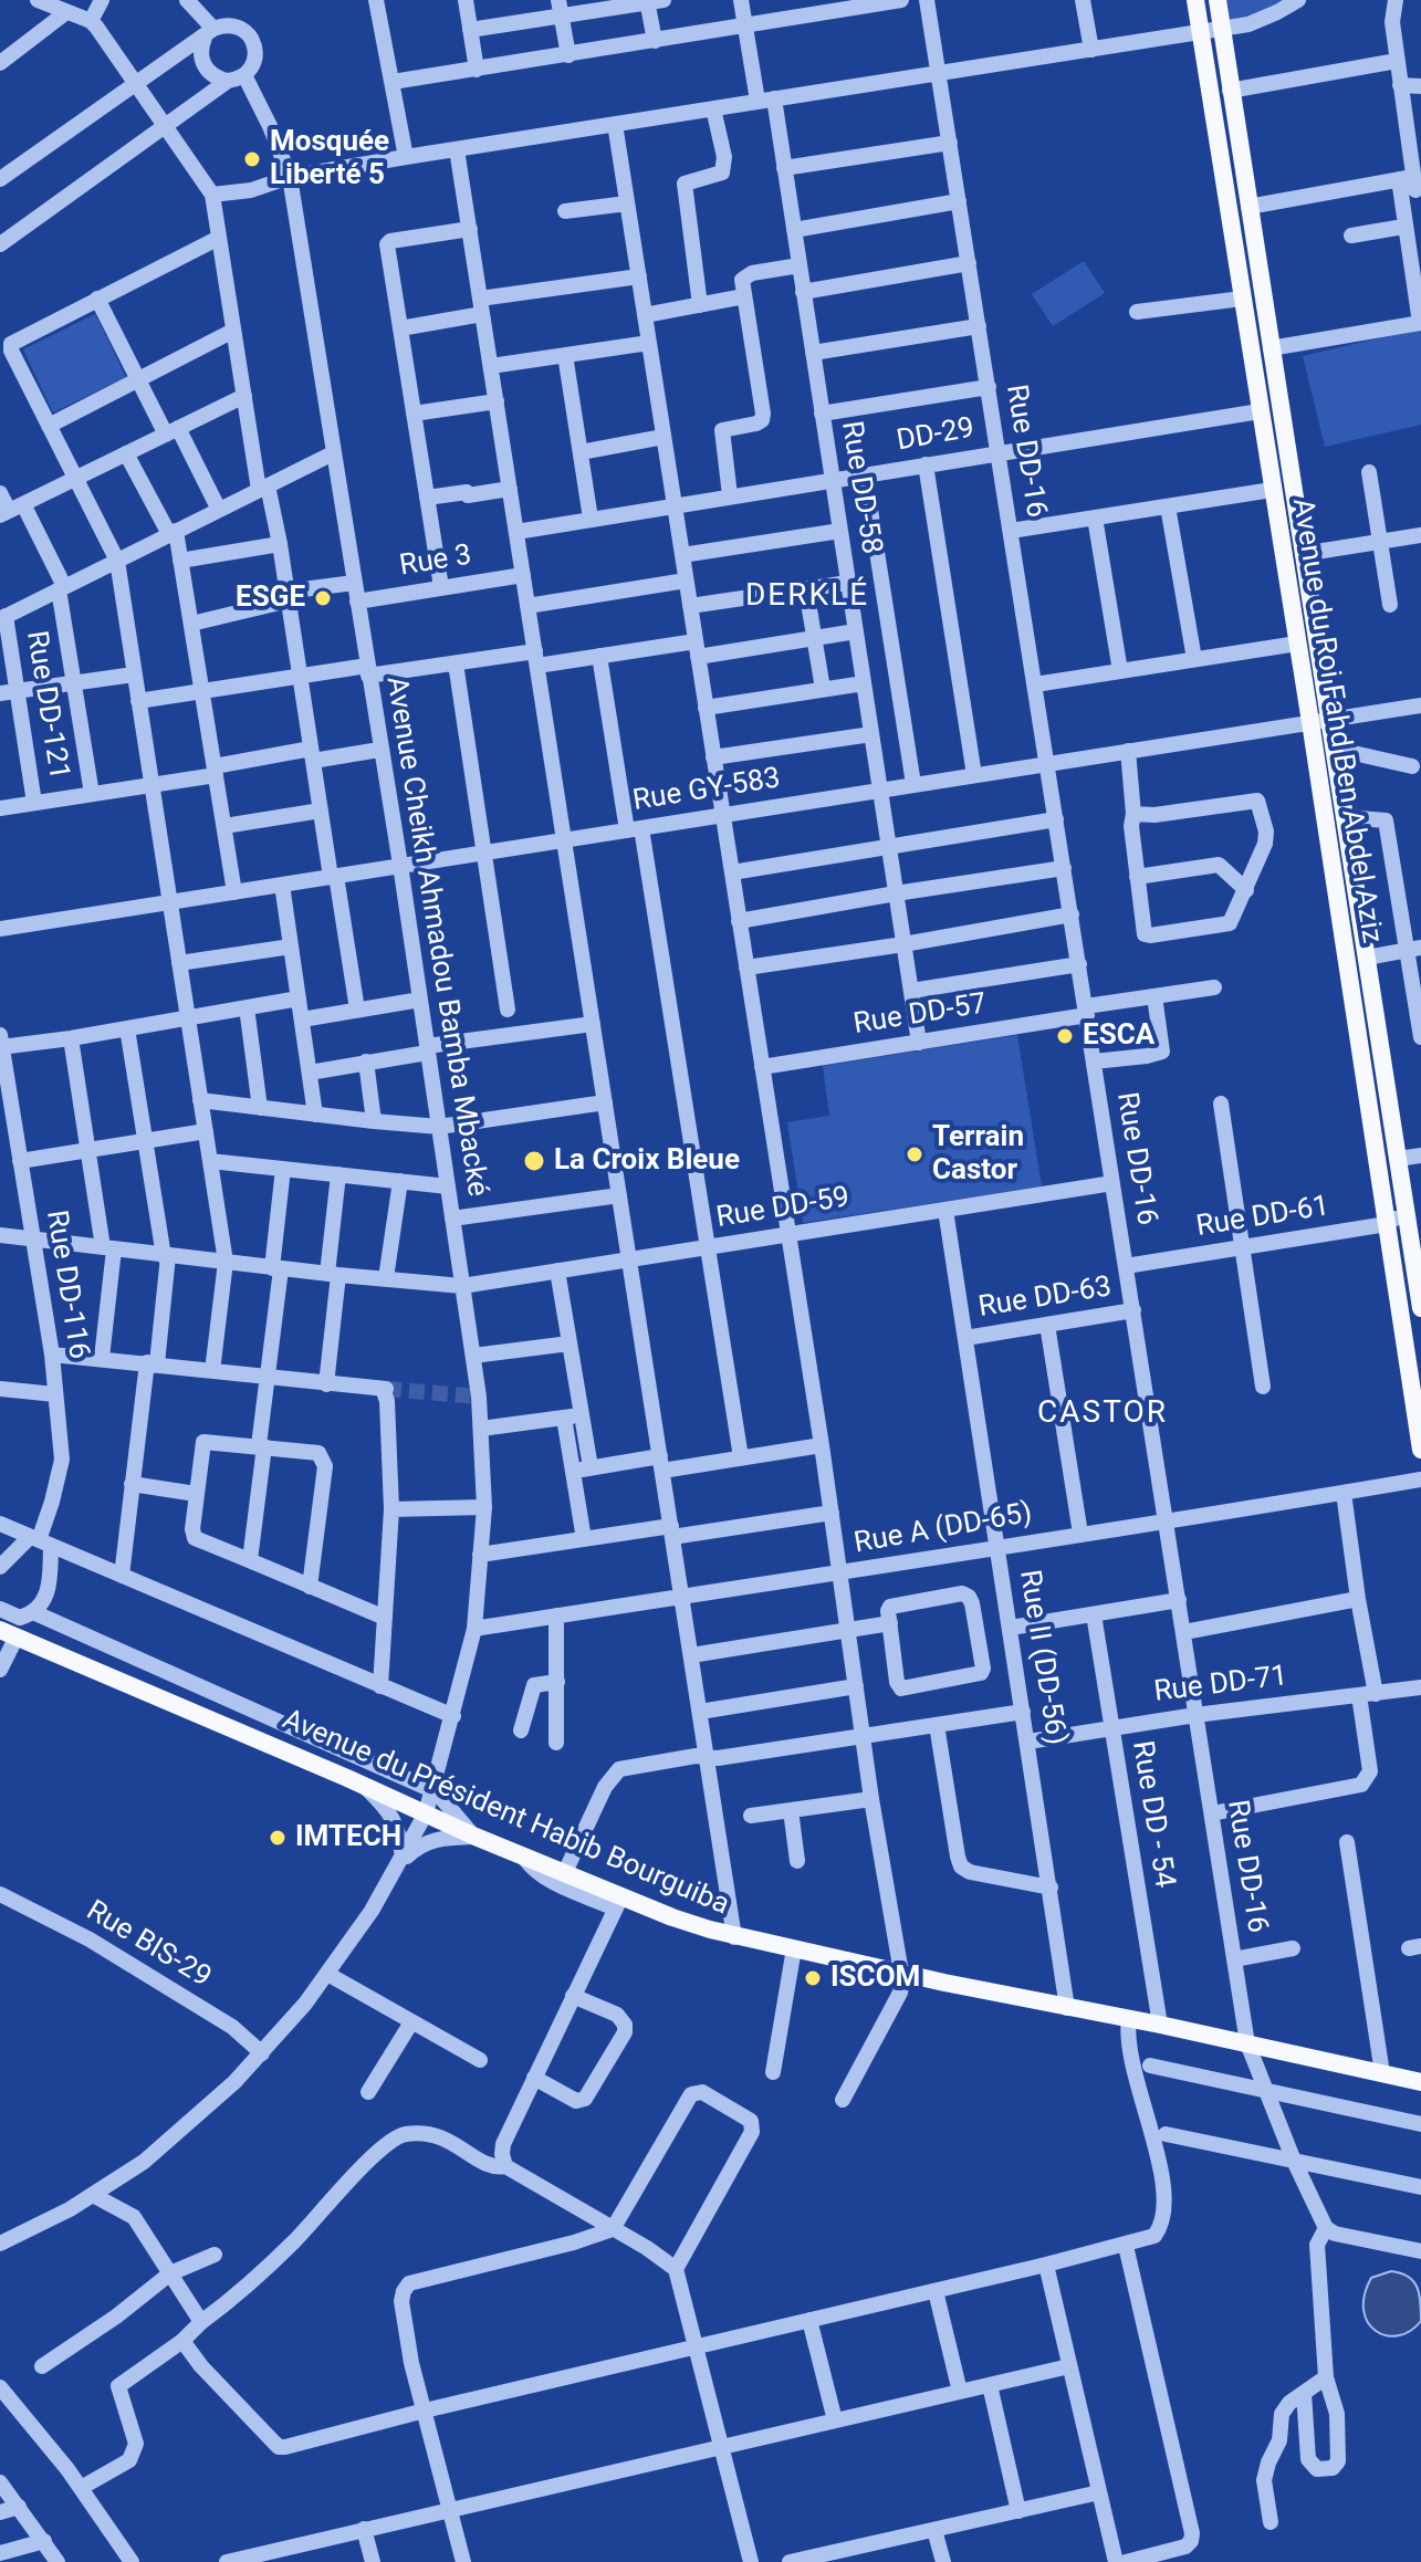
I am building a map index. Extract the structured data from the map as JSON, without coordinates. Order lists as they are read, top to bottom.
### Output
{
  "streets": {
    "main road": ["Avenue du Roi Fahd Ben Abdel Aziz", "Avenue du Président Habib Bourguiba"],
    "street": [
      "DD-29",
      "Rue DD-16",
      "Rue DD-58",
      "Rue 3",
      "Rue DD-121",
      "Rue GY-583",
      "Avenue Cheikh Ahmadou Bamba Mbacké",
      "Rue DD-57",
      "Rue DD-59",
      "Rue DD-61",
      "Rue DD-116",
      "Rue DD-63",
      "Rue A (DD-65)",
      "Rue II (DD-56)",
      "Rue DD-71",
      "Rue DD - 54",
      "Rue BIS-29"
    ]
  },
  "crossings": [
    ["DD-29", "Rue DD-16"],
    ["DD-29", "Rue DD-58"],
    ["DD-29", "Avenue du Roi Fahd Ben Abdel Aziz"],
    ["Rue DD-16", "Rue GY-583"],
    ["Rue DD-16", "Rue DD-57"],
    ["Rue DD-16", "Rue DD-59"],
    ["Rue DD-16", "Rue DD-61"],
    ["Rue DD-16", "Rue DD-63"],
    ["Rue DD-16", "Rue A (DD-65)"],
    ["Rue DD-16", "Rue DD-71"],
    ["Rue DD-16", "Avenue du Président Habib Bourguiba"],
    ["Rue DD-58", "Rue GY-583"],
    ["Rue DD-58", "Rue DD-57"],
    ["Rue 3", "Avenue Cheikh Ahmadou Bamba Mbacké"],
    ["Avenue du Roi Fahd Ben Abdel Aziz", "Rue GY-583"],
    ["Avenue du Roi Fahd Ben Abdel Aziz", "Rue DD-61"],
    ["Rue GY-583", "Avenue Cheikh Ahmadou Bamba Mbacké"],
    ["Avenue Cheikh Ahmadou Bamba Mbacké", "Rue DD-59"],
    ["Avenue Cheikh Ahmadou Bamba Mbacké", "Rue A (DD-65)"],
    ["Avenue Cheikh Ahmadou Bamba Mbacké", "Avenue du Président Habib Bourguiba"],
    ["Avenue Cheikh Ahmadou Bamba Mbacké", "Rue BIS-29"],
    ["Rue DD-59", "Rue DD-116"],
    ["Rue DD-59", "Rue II (DD-56)"],
    ["Rue DD-63", "Rue II (DD-56)"],
    ["Rue A (DD-65)", "Rue II (DD-56)"],
    ["Rue II (DD-56)", "Rue DD-71"],
    ["Rue II (DD-56)", "Avenue du Président Habib Bourguiba"],
    ["Rue DD-71", "Rue DD - 54"],
    ["Avenue du Président Habib Bourguiba", "Rue DD - 54"]
  ],
  "districts": ["DERKLÉ", "CASTOR"],
  "places": [
    "Mosquée Liberté 5",
    "ESGE",
    "ESCA",
    "Terrain Castor",
    "La Croix Bleue",
    "IMTECH",
    "ISCOM"
  ]
}
